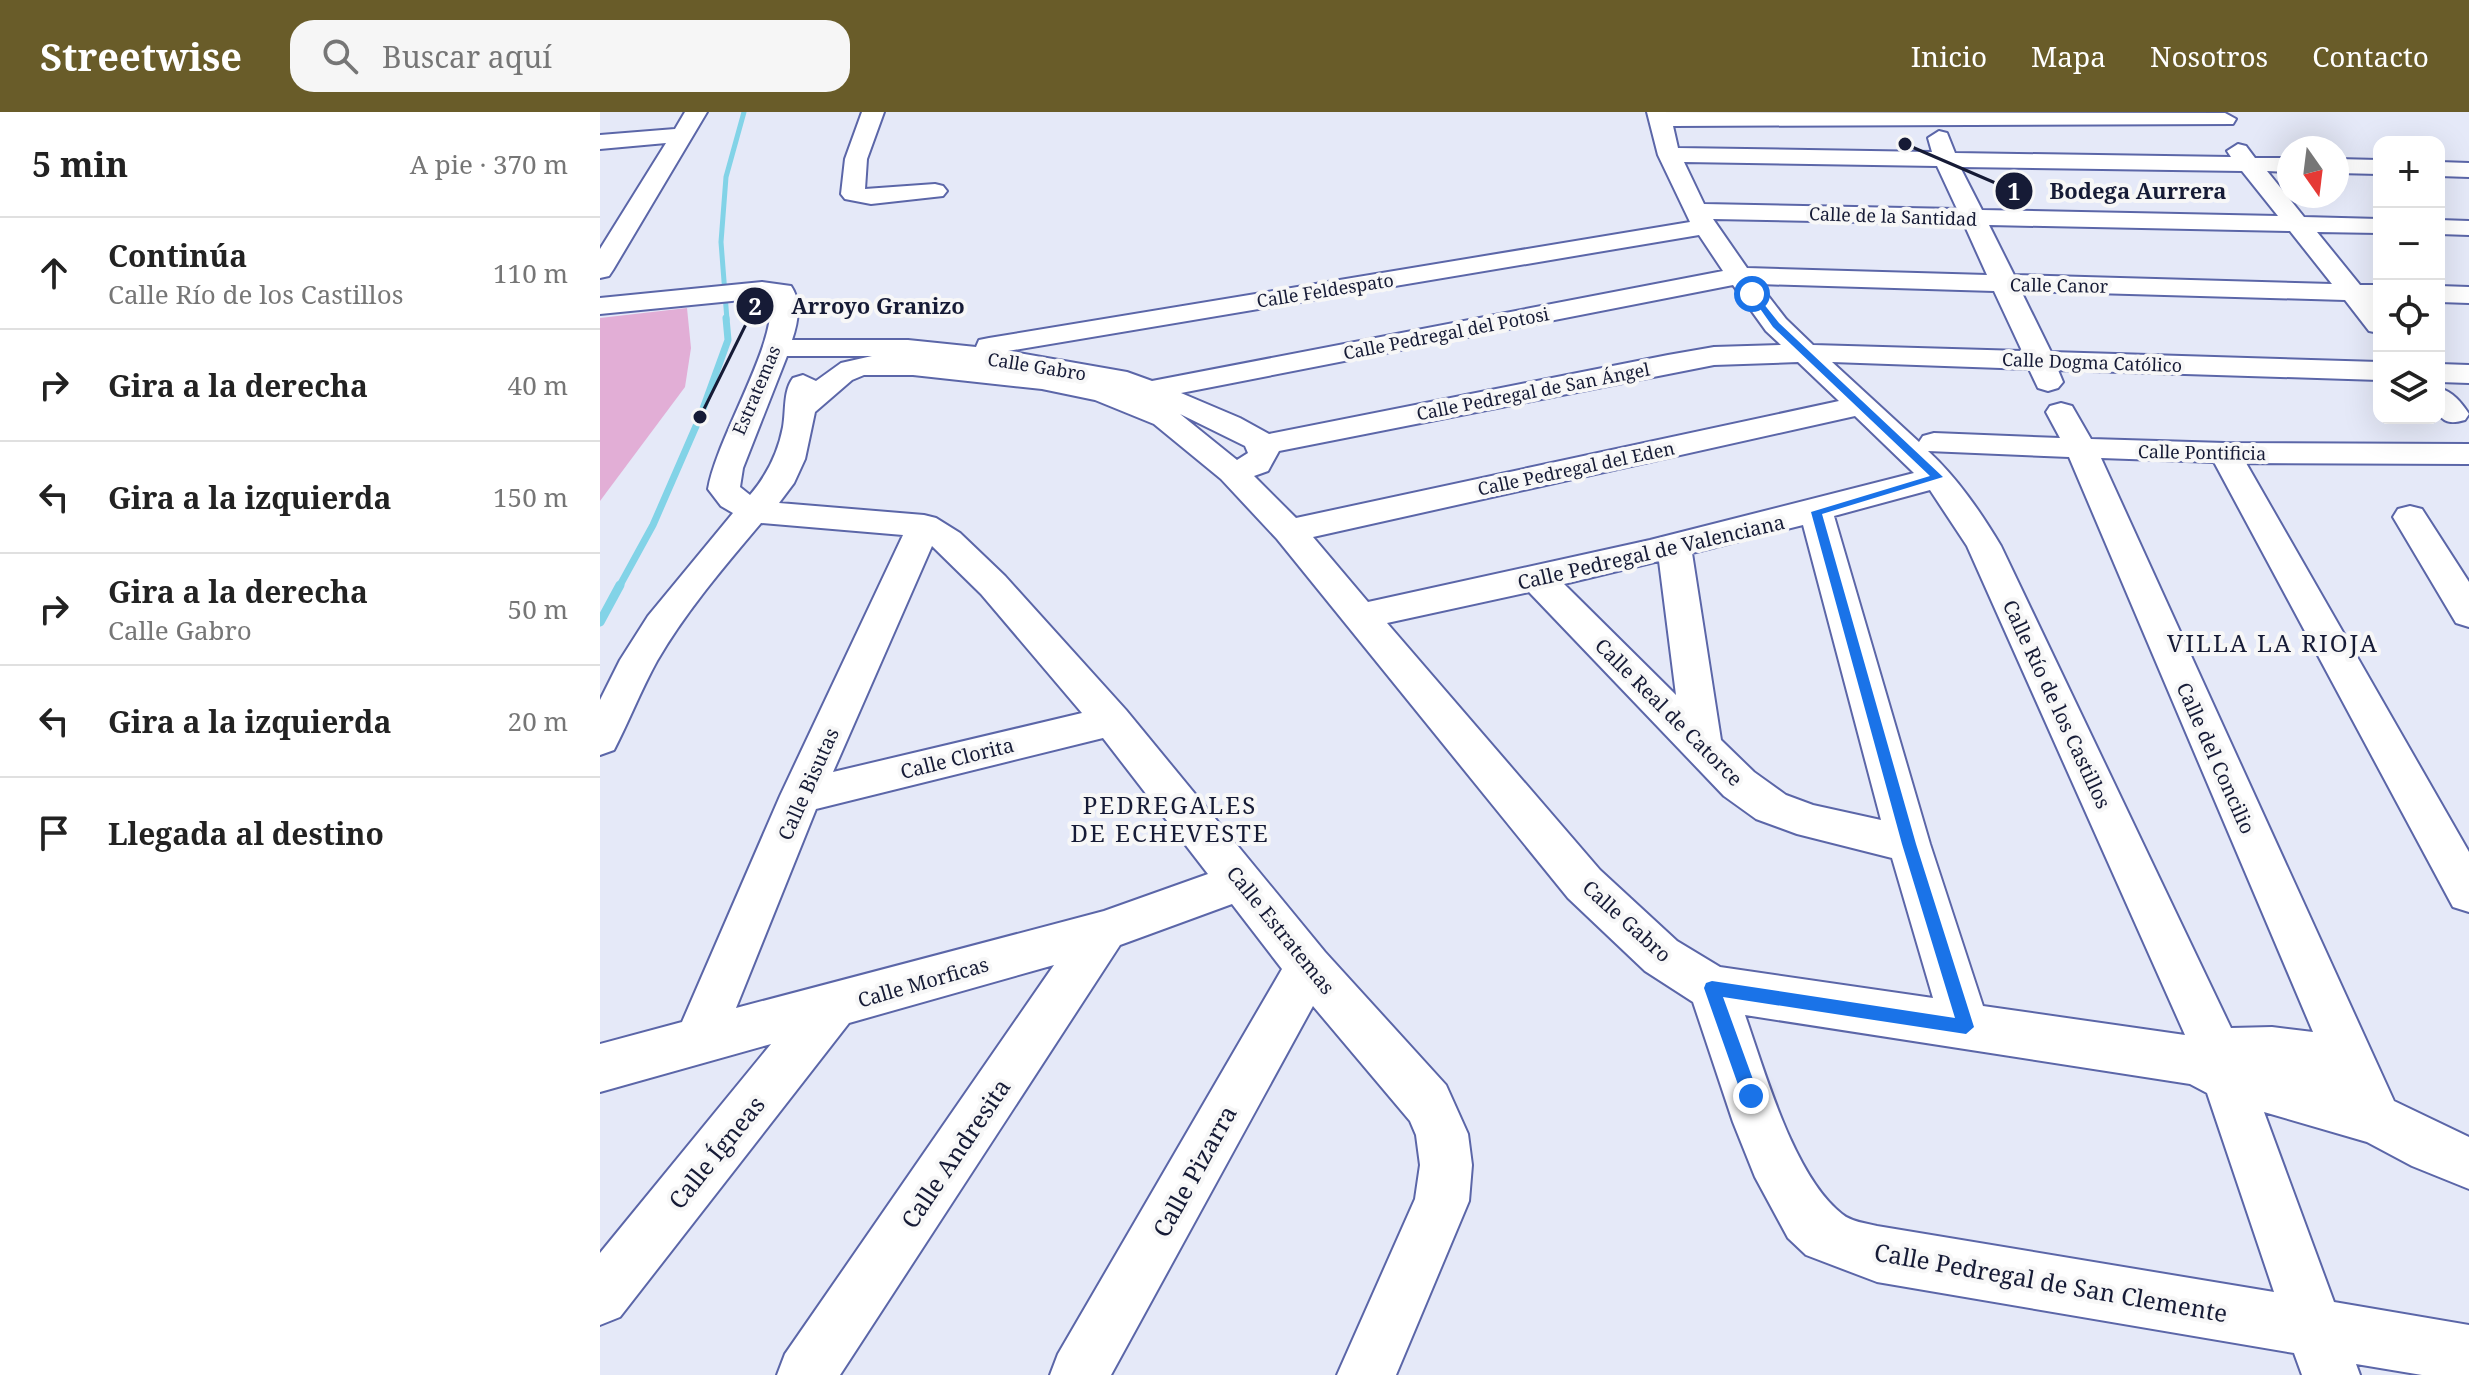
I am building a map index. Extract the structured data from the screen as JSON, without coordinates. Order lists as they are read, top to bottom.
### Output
{
  "streets": {
    "street": [
      "Calle de la Santidad",
      "Calle Canor",
      "Calle Feldespato",
      "Calle Pedregal del Potosi",
      "Calle Dogma Católico",
      "Calle Gabro",
      "Estratemas",
      "Calle Pedregal de San Ángel",
      "Calle Pontificia",
      "Calle Pedregal del Eden",
      "Calle Pedregal de Valenciana",
      "Calle Río de los Castillos",
      "Calle Real de Catorce",
      "Calle Clorita",
      "Calle del Concilio",
      "Calle Bisutas",
      "Calle Estratemas",
      "Calle Morficas",
      "Calle Ígneas",
      "Calle Andresita",
      "Calle Pizarra",
      "Calle Pedregal de San Clemente"
    ]
  },
  "crossings": [
    ["Calle de la Santidad", "Calle Feldespato"],
    ["Calle de la Santidad", "Calle Río de los Castillos"],
    ["Calle de la Santidad", "Calle del Concilio"],
    ["Calle Canor", "Calle Pedregal del Potosi"],
    ["Calle Canor", "Calle Río de los Castillos"],
    ["Calle Canor", "Calle del Concilio"],
    ["Calle Feldespato", "Calle Gabro"],
    ["Calle Feldespato", "Calle Río de los Castillos"],
    ["Calle Pedregal del Potosi", "Calle Gabro"],
    ["Calle Pedregal del Potosi", "Calle Río de los Castillos"],
    ["Calle Dogma Católico", "Calle Pedregal de San Ángel"],
    ["Calle Dogma Católico", "Calle Río de los Castillos"],
    ["Calle Dogma Católico", "Calle del Concilio"],
    ["Calle Gabro", "Estratemas"],
    ["Calle Gabro", "Calle Pedregal de San Ángel"],
    ["Calle Gabro", "Calle Pedregal del Eden"],
    ["Calle Gabro", "Calle Pedregal de Valenciana"],
    ["Calle Gabro", "Calle Río de los Castillos"],
    ["Calle Gabro", "Calle Pedregal de San Clemente"],
    ["Calle Pedregal de San Ángel", "Calle Río de los Castillos"],
    ["Calle Pontificia", "Calle Pedregal de Valenciana"],
    ["Calle Pontificia", "Calle Río de los Castillos"],
    ["Calle Pontificia", "Calle del Concilio"],
    ["Calle Pedregal del Eden", "Calle Río de los Castillos"],
    ["Calle Pedregal de Valenciana", "Calle Río de los Castillos"],
    ["Calle Pedregal de Valenciana", "Calle Real de Catorce"],
    ["Calle Río de los Castillos", "Calle Pedregal de San Clemente"],
    ["Calle Clorita", "Calle Bisutas"],
    ["Calle Clorita", "Calle Estratemas"],
    ["Calle Bisutas", "Calle Estratemas"],
    ["Calle Bisutas", "Calle Morficas"],
    ["Calle Estratemas", "Calle Morficas"],
    ["Calle Estratemas", "Calle Pizarra"],
    ["Calle Morficas", "Calle Ígneas"],
    ["Calle Morficas", "Calle Andresita"]
  ],
  "districts": ["VILLA LA RIOJA", "PEDREGALES DE ECHEVESTE"],
  "places": ["Bodega Aurrera", "Arroyo Granizo"],
  "north": "bottom",
  "page": {
    "header": "Streetwise",
    "search": "Buscar aquí",
    "nav": [
      "Inicio",
      "Mapa",
      "Nosotros",
      "Contacto"
    ],
    "heading": ["5 min", "A pie · 370 m"],
    "map_buttons": ["+", "−"],
    "list": [
      ["Continúa", "Calle Río de los Castillos", "110 m"],
      ["Gira a la derecha", "40 m"],
      ["Gira a la izquierda", "150 m"],
      ["Gira a la derecha", "Calle Gabro", "50 m"],
      ["Gira a la izquierda", "20 m"],
      "Llegada al destino"
    ]
  }
}
